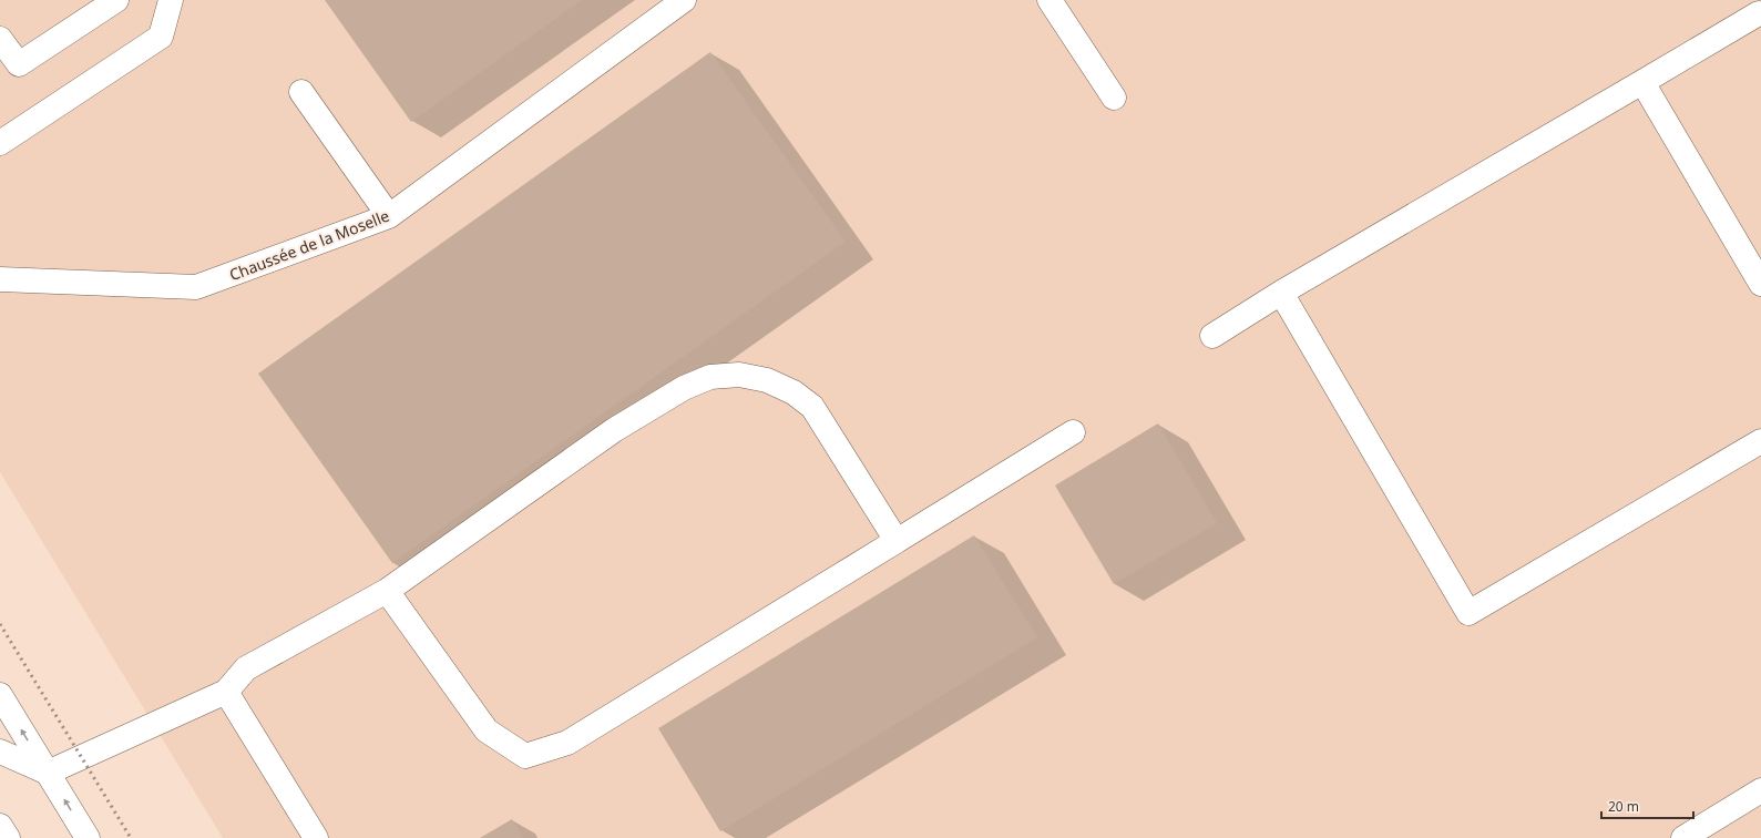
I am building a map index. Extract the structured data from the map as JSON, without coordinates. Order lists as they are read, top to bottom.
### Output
{
  "streets": {
    "main road": ["Chaussée de la Moselle"]
  },
  "scale_bar": "20 m"
}
